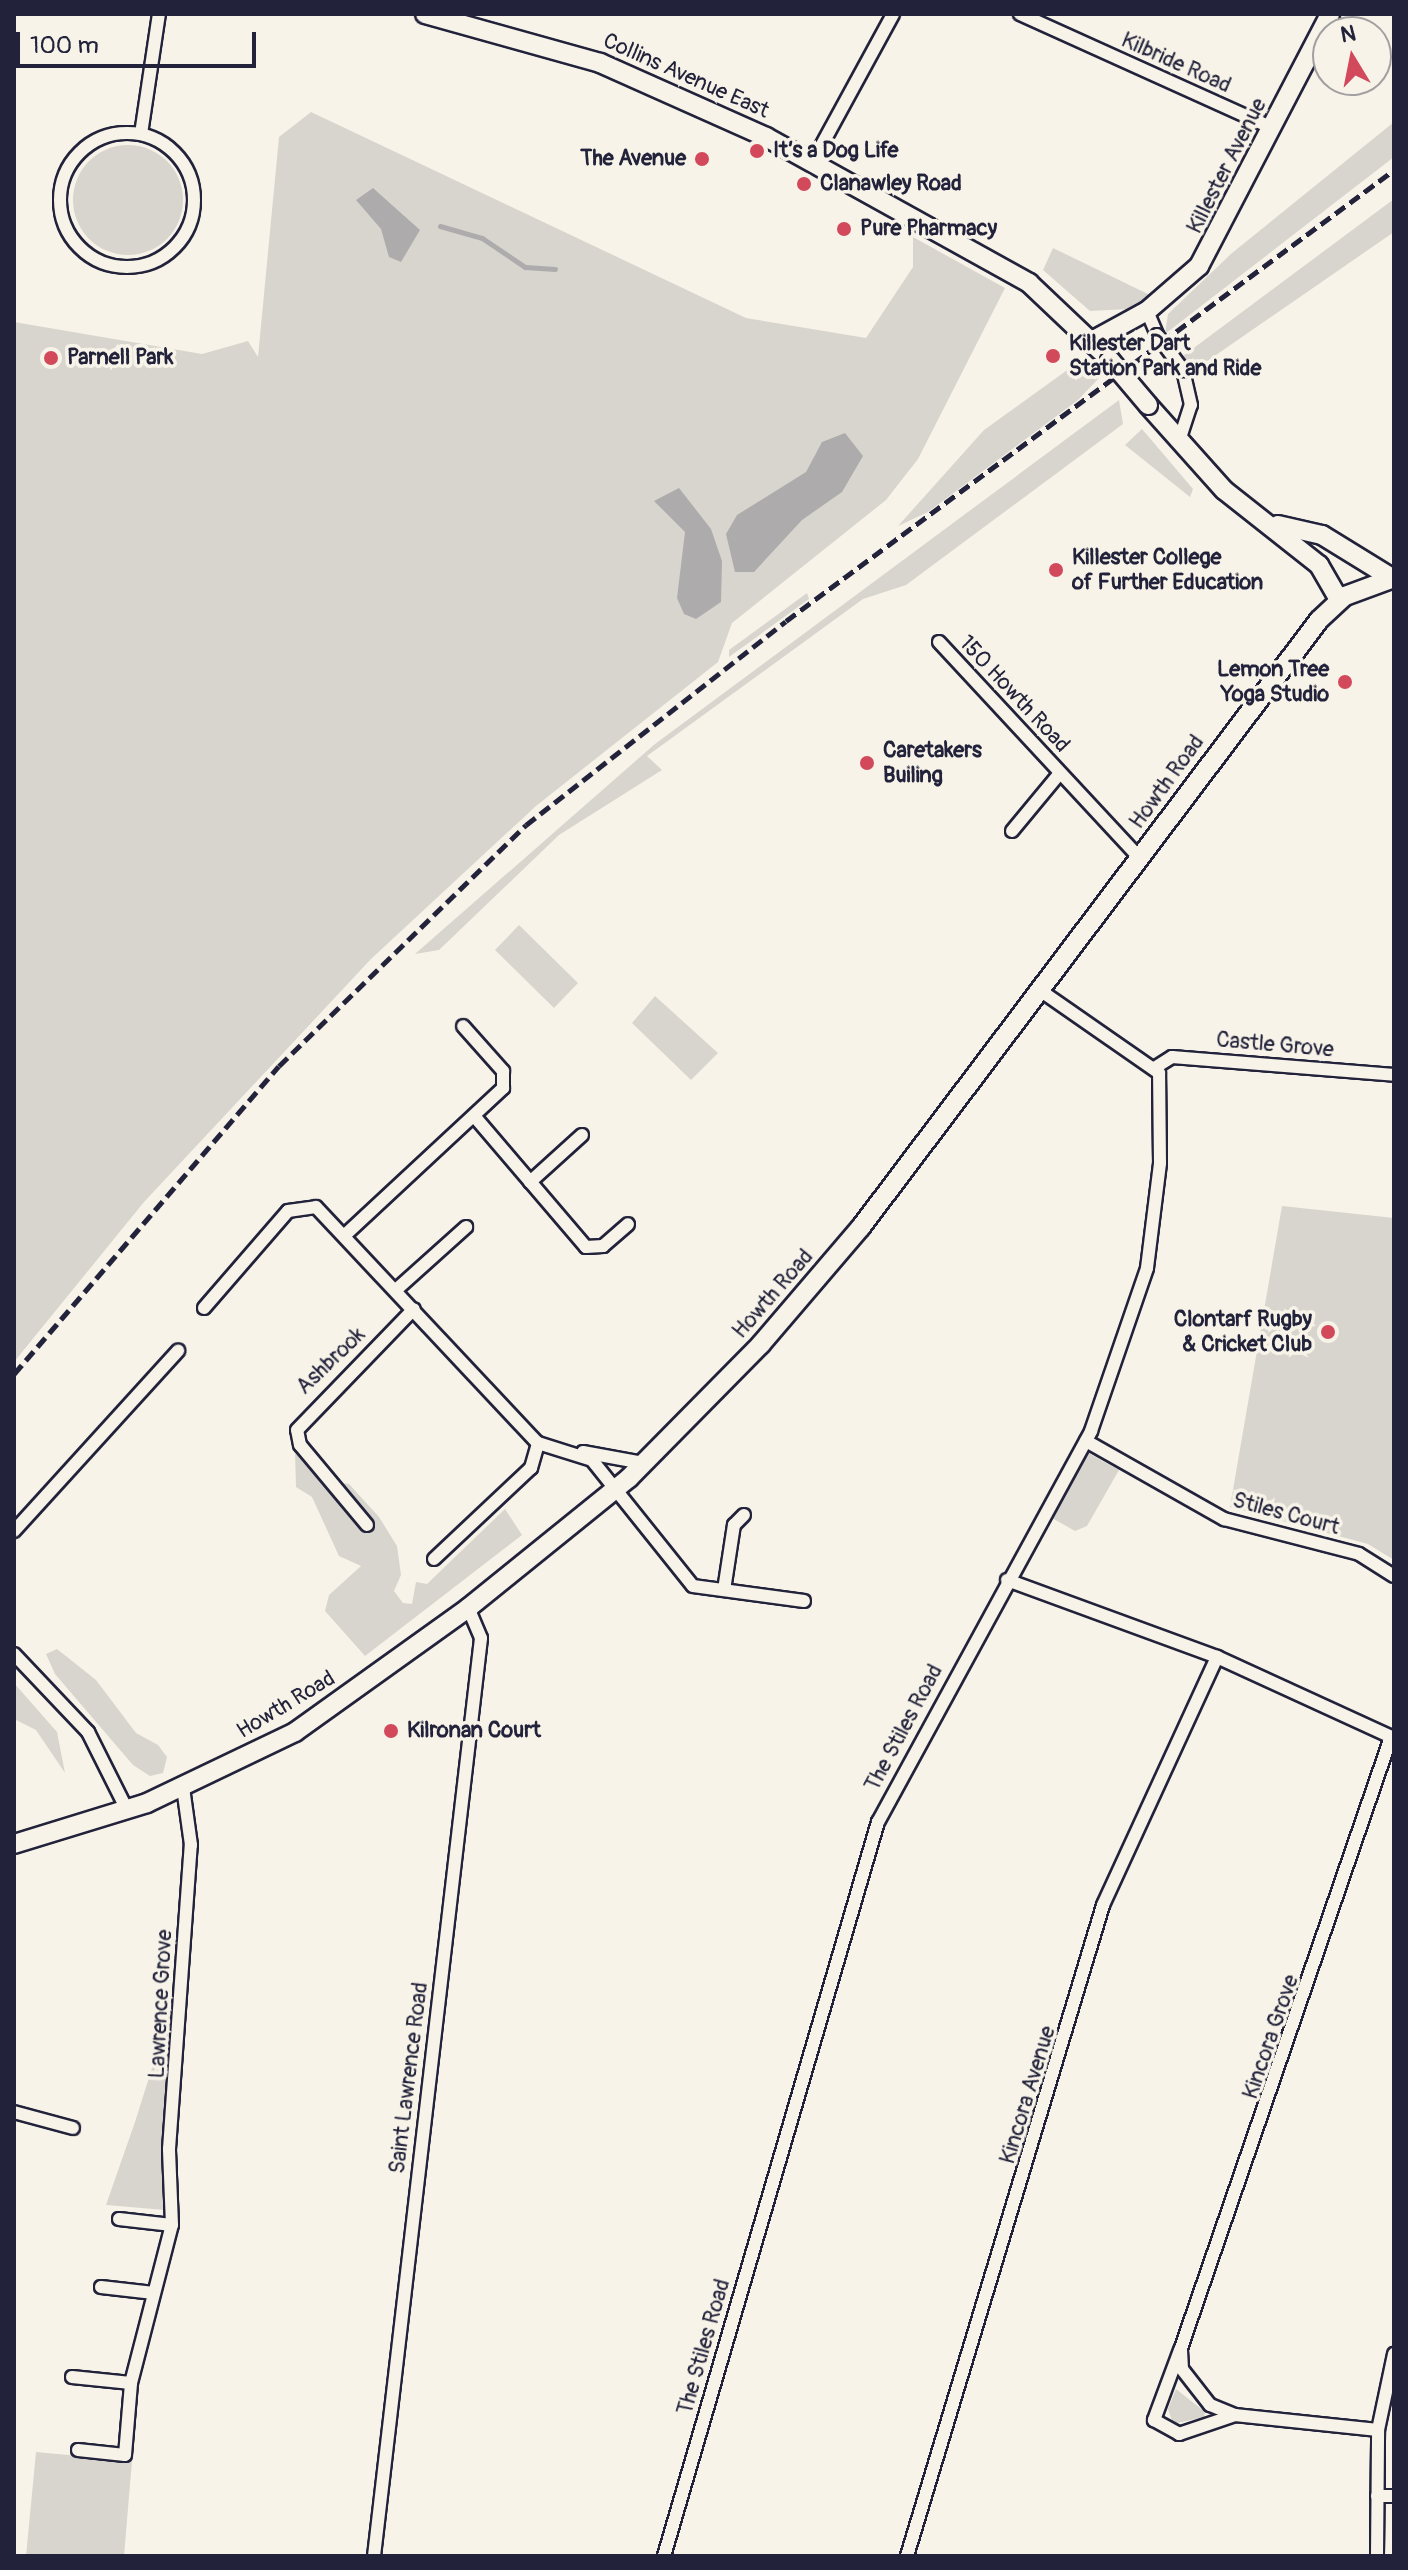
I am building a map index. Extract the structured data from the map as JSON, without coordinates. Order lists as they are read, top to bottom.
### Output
{
  "streets": {
    "main road": ["Collins Avenue East", "Killester Avenue", "Howth Road"],
    "street": [
      "Kilbride Road",
      "150 Howth Road",
      "Castle Grove",
      "Ashbrook",
      "Stiles Court",
      "The Stiles Road",
      "Lawrence Grove",
      "Kincora Grove",
      "Saint Lawrence Road",
      "Kincora Avenue"
    ]
  },
  "crossings": [
    ["Kilbride Road", "Killester Avenue"],
    ["Collins Avenue East", "Killester Avenue"],
    ["Collins Avenue East", "Howth Road"],
    ["150 Howth Road", "Howth Road"],
    ["Howth Road", "Lawrence Grove"],
    ["Howth Road", "Saint Lawrence Road"],
    ["Castle Grove", "The Stiles Road"],
    ["Stiles Court", "The Stiles Road"],
    ["The Stiles Road", "Kincora Grove"],
    ["Kincora Grove", "Kincora Avenue"]
  ],
  "places": [
    "It’s a Dog Life",
    "The Avenue",
    "Clanawley Road",
    "Pure Pharmacy",
    "Killester Dart Station Park and Ride",
    "Parnell Park",
    "Killester College of Further Education",
    "Lemon Tree Yoga Studio",
    "Caretakers Builing",
    "Clontarf Rugby & Cricket Club",
    "Kilronan Court"
  ],
  "scale_bar": "100 m",
  "north": "top"
}
